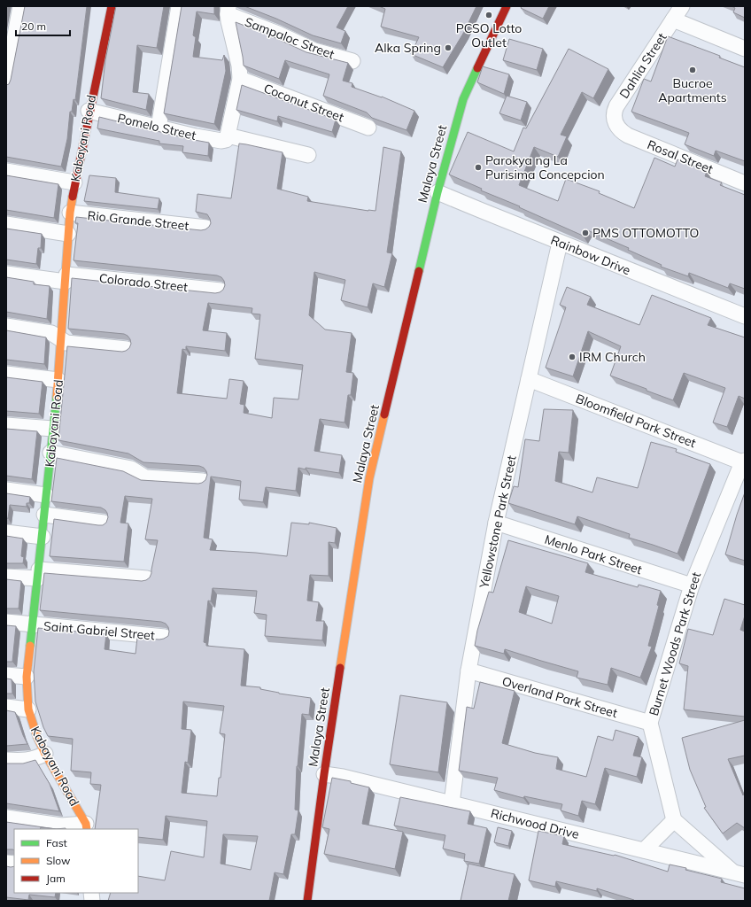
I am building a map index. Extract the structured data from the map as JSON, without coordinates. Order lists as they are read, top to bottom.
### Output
{
  "streets": {
    "street": [
      "Sampaloc Street",
      "Dahlia Street",
      "Coconut Street",
      "Pomelo Street",
      "Kabayani Road",
      "Rosal Street",
      "Malaya Street",
      "Rio Grande Street",
      "Rainbow Drive",
      "Colorado Street",
      "Bloomfield Park Street",
      "Yellowstone Park Street",
      "Menlo Park Street",
      "Saint Gabriel Street",
      "Burnet Woods Park Street",
      "Overland Park Street",
      "Richwood Drive"
    ]
  },
  "crossings": [
    ["Dahlia Street", "Rosal Street"],
    ["Pomelo Street", "Kabayani Road"],
    ["Kabayani Road", "Rio Grande Street"],
    ["Kabayani Road", "Colorado Street"],
    ["Kabayani Road", "Saint Gabriel Street"],
    ["Malaya Street", "Rainbow Drive"],
    ["Malaya Street", "Richwood Drive"],
    ["Rainbow Drive", "Yellowstone Park Street"],
    ["Bloomfield Park Street", "Yellowstone Park Street"],
    ["Bloomfield Park Street", "Burnet Woods Park Street"],
    ["Yellowstone Park Street", "Menlo Park Street"],
    ["Yellowstone Park Street", "Overland Park Street"],
    ["Yellowstone Park Street", "Richwood Drive"],
    ["Menlo Park Street", "Burnet Woods Park Street"],
    ["Burnet Woods Park Street", "Overland Park Street"]
  ],
  "places": [
    "PCSO Lotto Outlet",
    "Alka Spring",
    "Bucroe Apartments",
    "Parokya ng La Purisima Concepcion",
    "PMS OTTOMOTTO",
    "IRM Church"
  ],
  "legend": ["Fast", "Slow", "Jam"],
  "scale_bar": "20 m"
}
